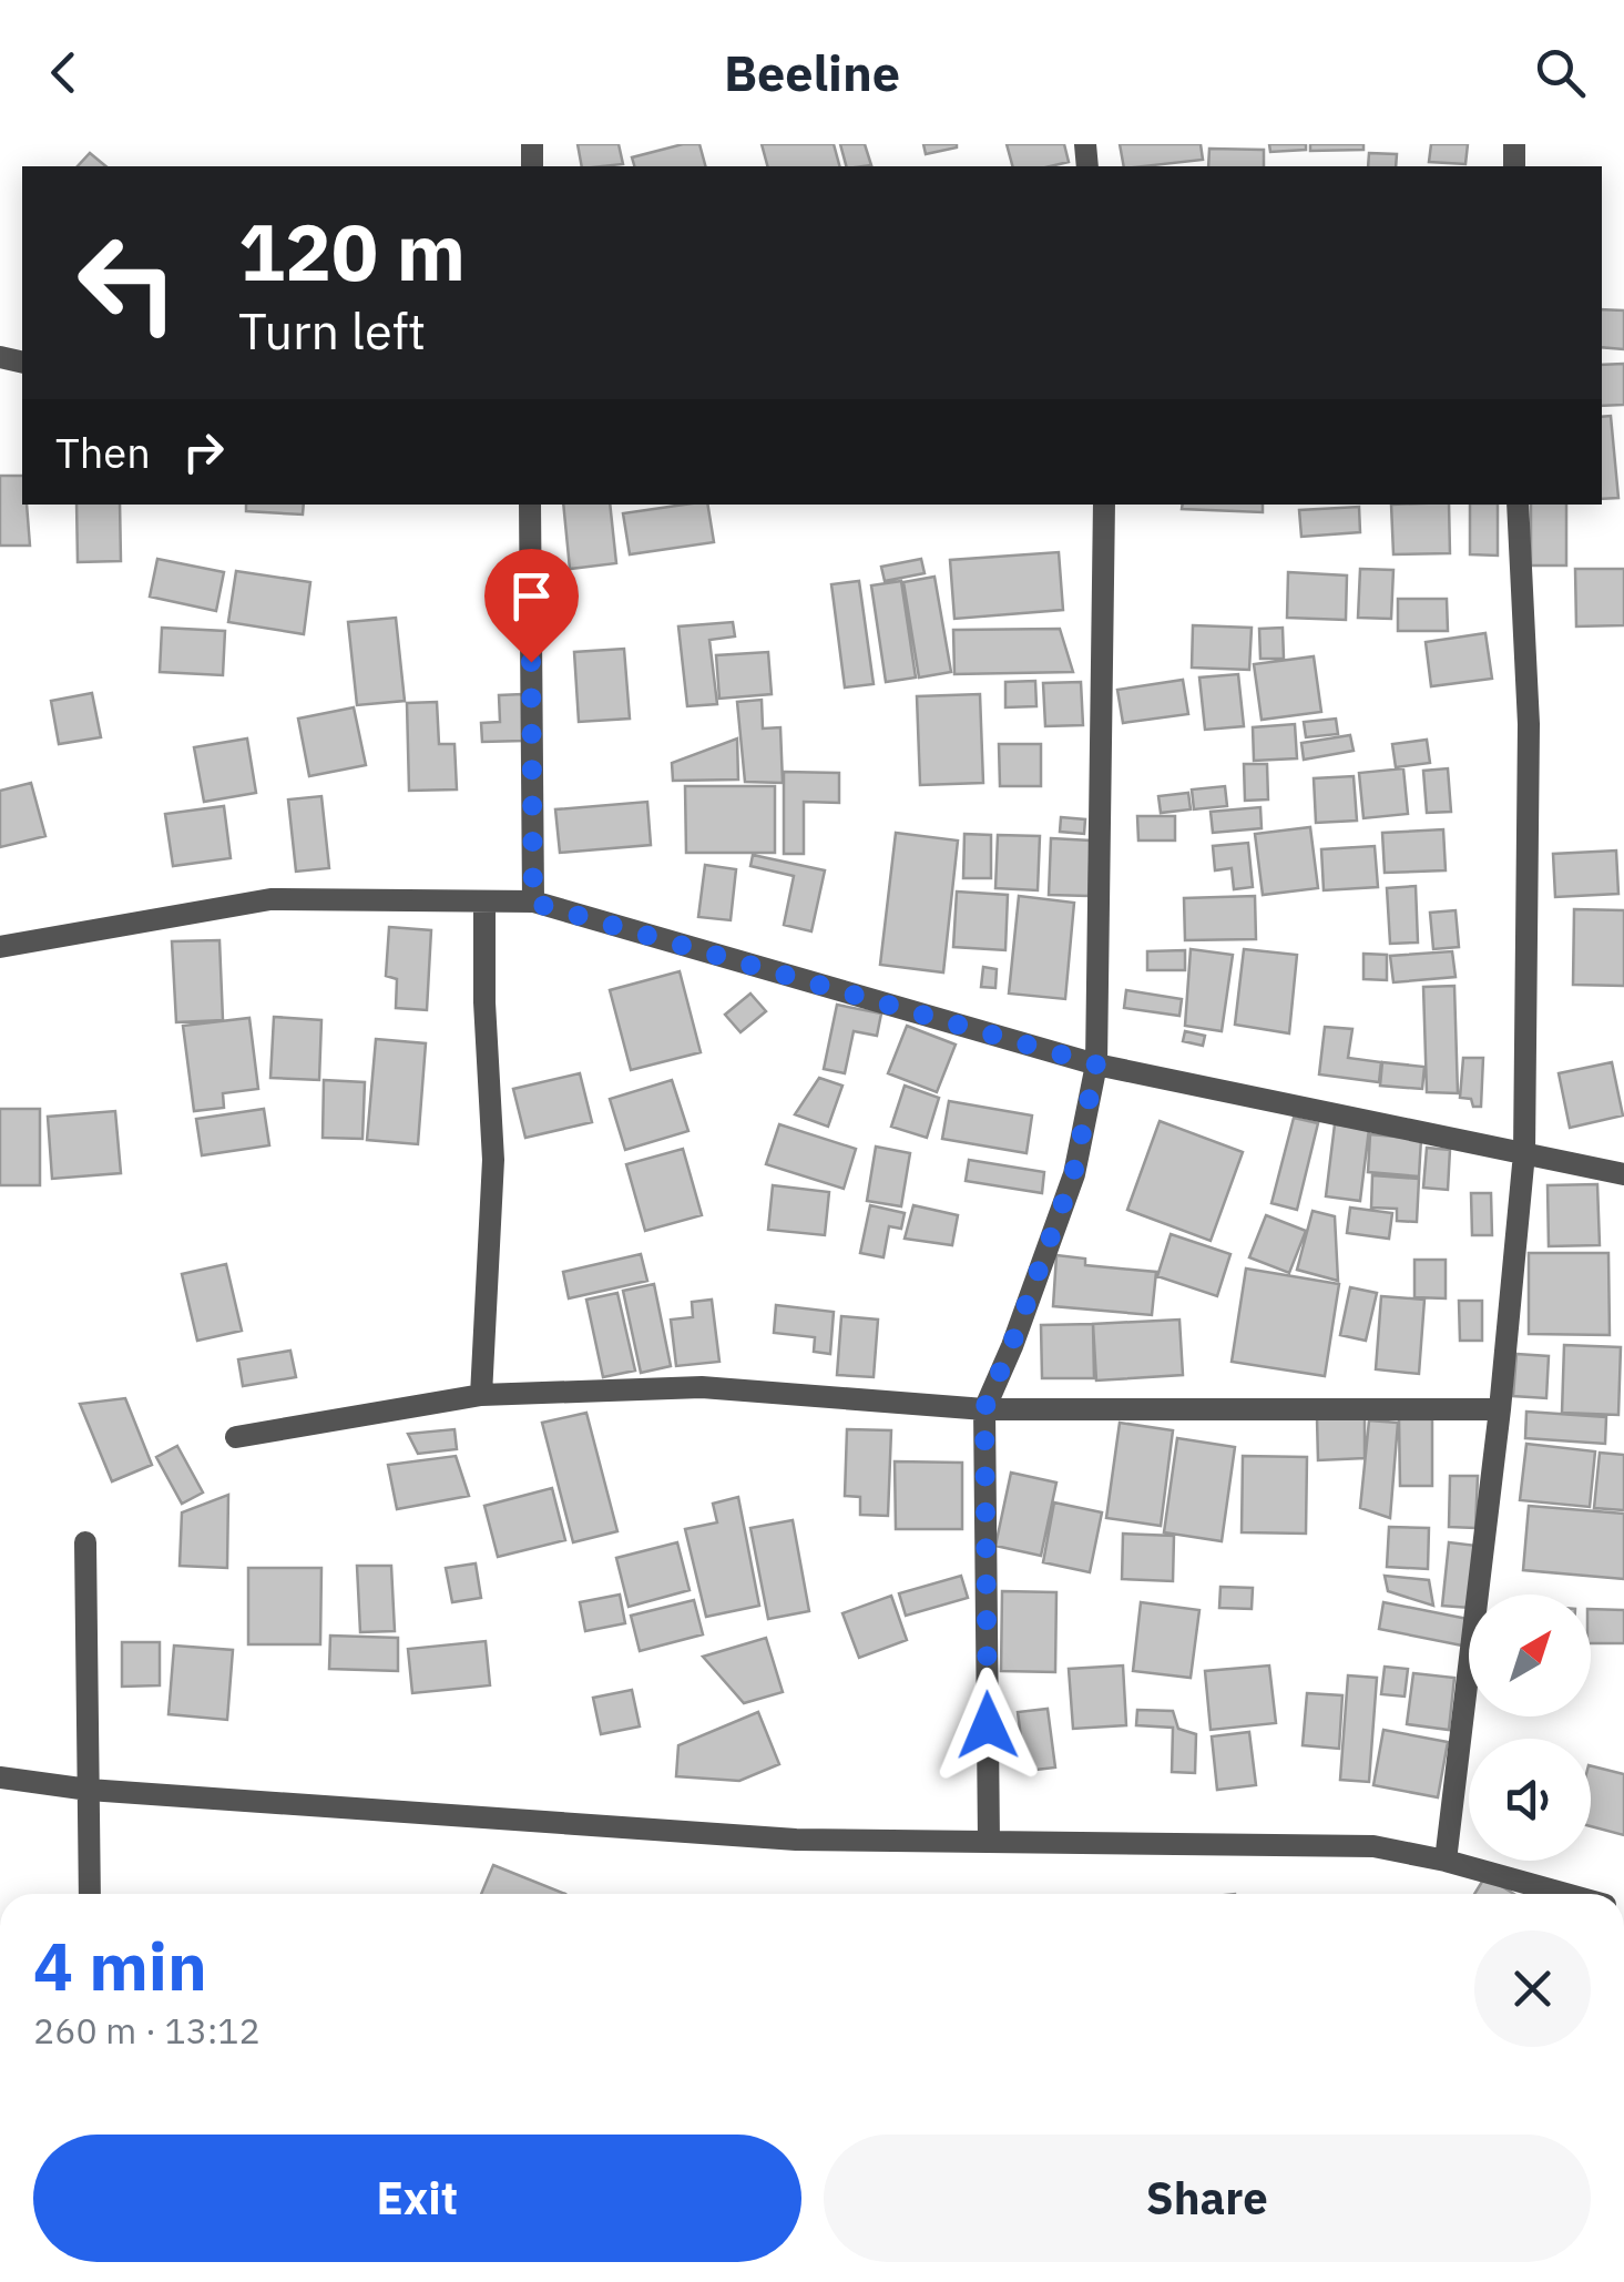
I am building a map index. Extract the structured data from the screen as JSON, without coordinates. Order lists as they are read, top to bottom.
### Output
{
  "north": "top right",
  "page": {
    "header": "Beeline",
    "turn": ["120 m", "Turn left"],
    "then": "Then",
    "heading": ["4 min", "260 m · 13:12"],
    "buttons": ["Exit", "Share"]
  }
}
